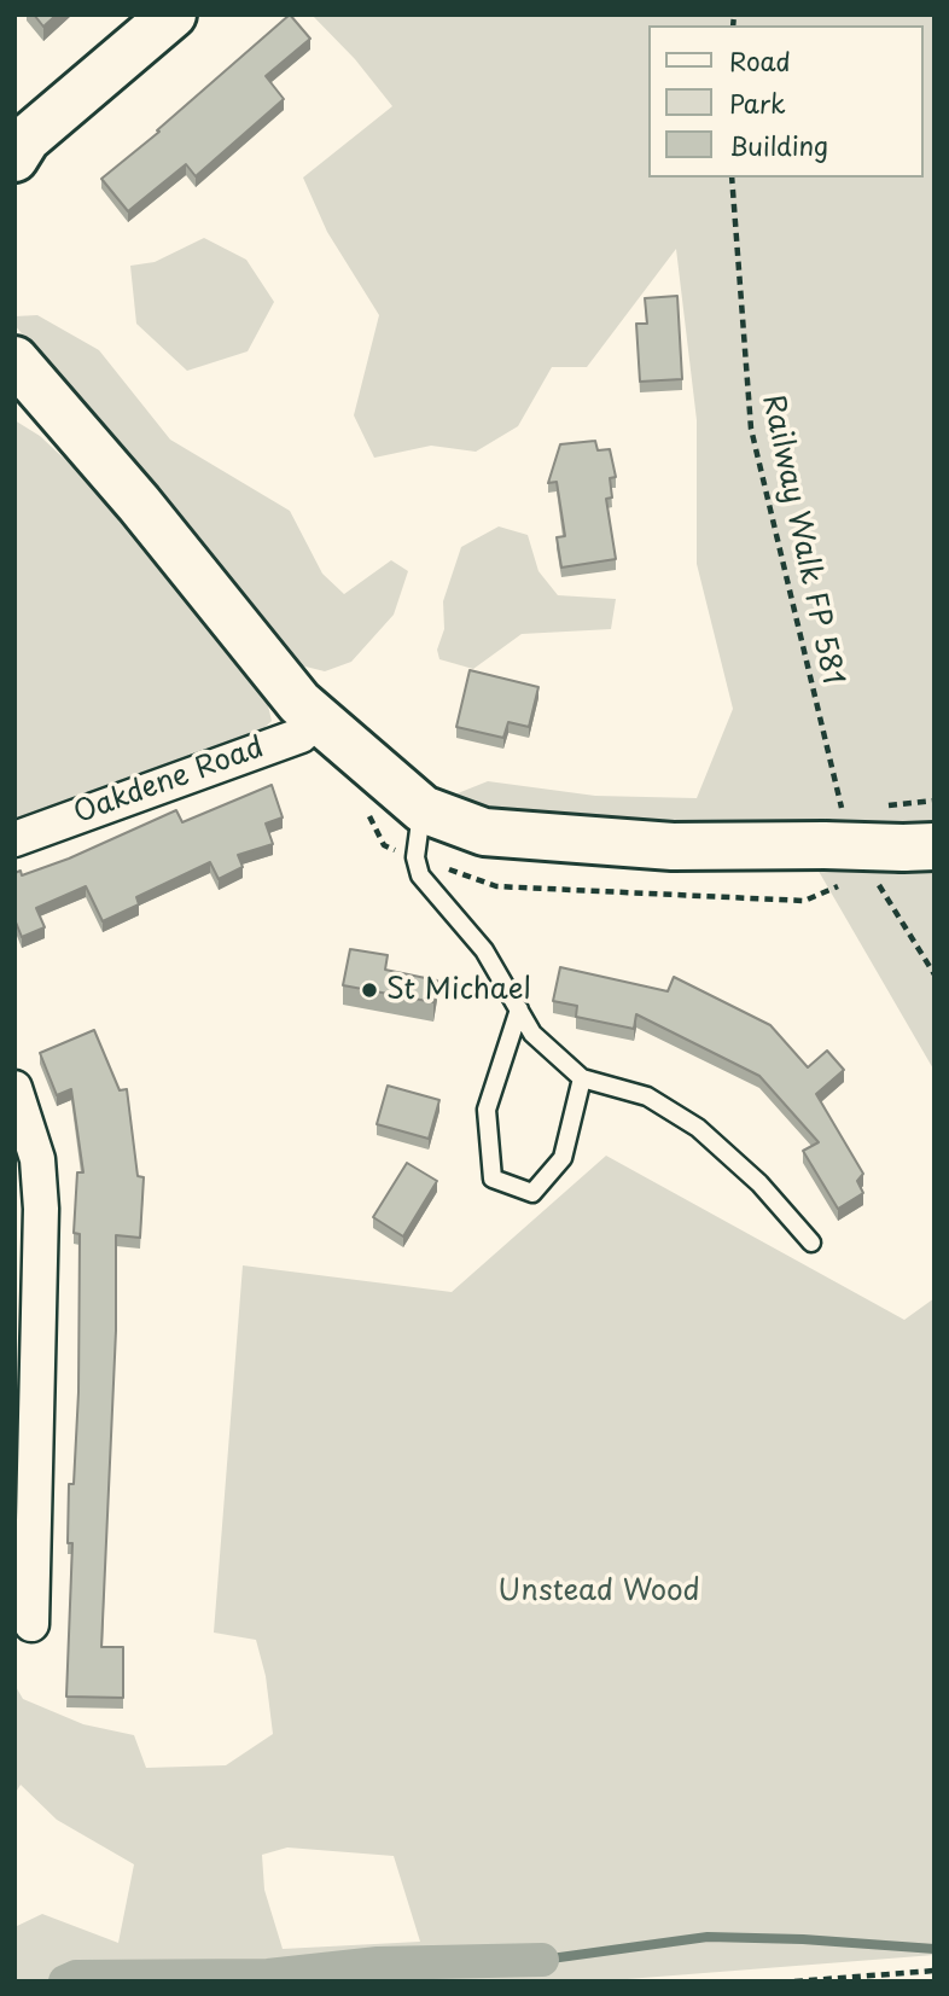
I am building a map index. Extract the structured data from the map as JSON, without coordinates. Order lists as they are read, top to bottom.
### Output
{
  "streets": {
    "street": ["Oakdene Road"],
    "path": ["Railway Walk FP 581"]
  },
  "parks": ["Unstead Wood"],
  "places": ["St Michael"],
  "legend": ["Road", "Park", "Building"]
}
